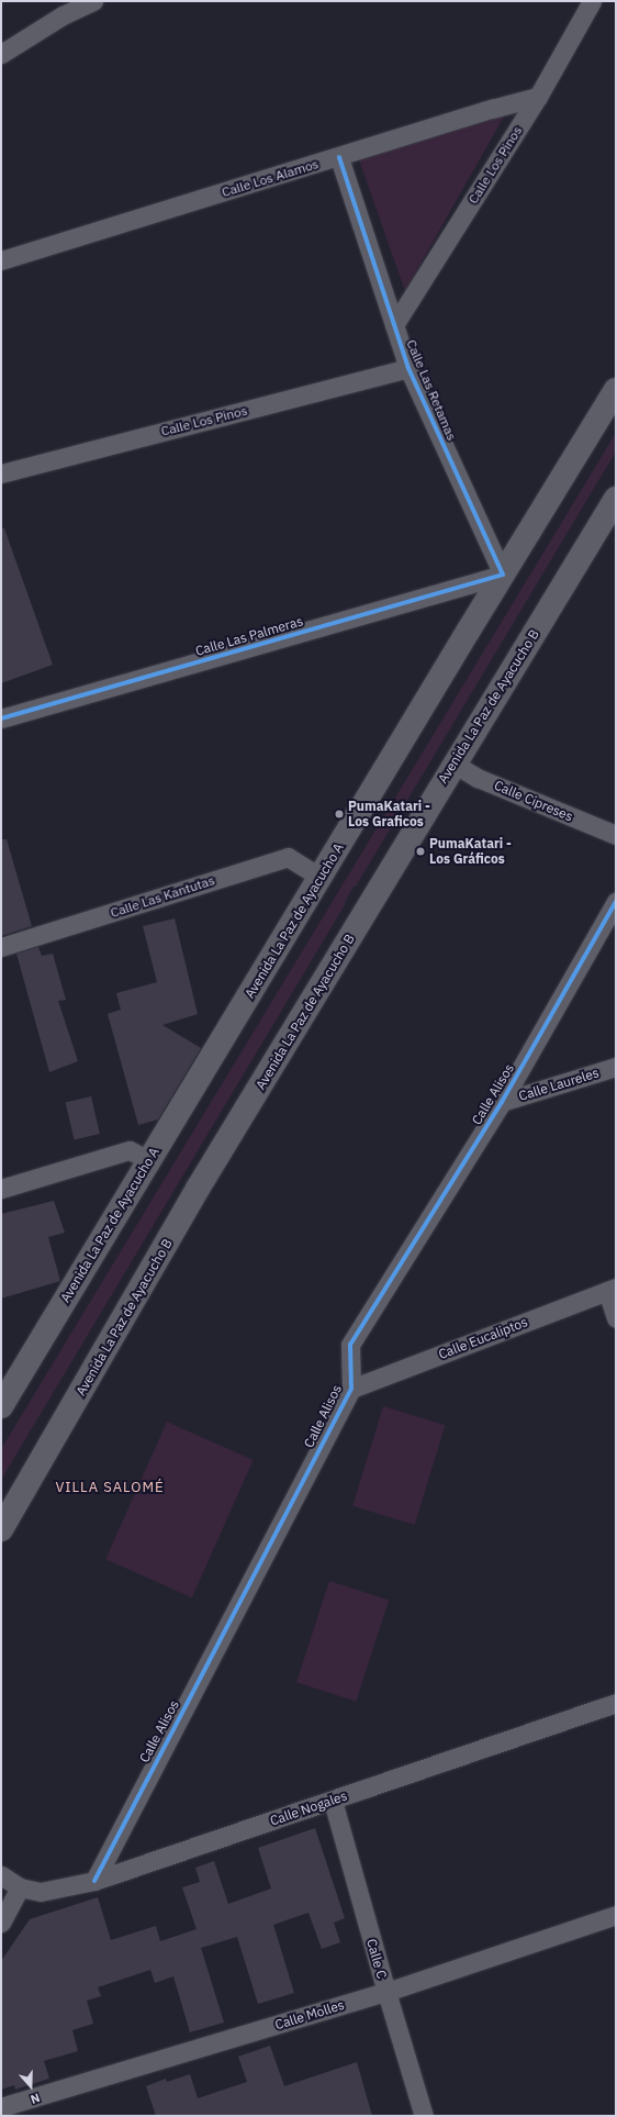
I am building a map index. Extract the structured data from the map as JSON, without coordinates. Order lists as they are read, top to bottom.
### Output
{
  "streets": {
    "main road": ["Avenida La Paz de Ayacucho B", "Avenida La Paz de Ayacucho A"],
    "street": [
      "Calle Los Pinos",
      "Calle Los Alamos",
      "Calle Las Retamas",
      "Calle Las Palmeras",
      "Calle Cipreses",
      "Calle Las Kantutas",
      "Calle Laureles",
      "Calle Alisos",
      "Calle Eucaliptos",
      "Calle Nogales",
      "Calle C",
      "Calle Molles"
    ]
  },
  "crossings": [
    ["Calle Los Pinos", "Calle Los Alamos"],
    ["Calle Los Pinos", "Calle Las Retamas"],
    ["Calle Los Alamos", "Calle Las Retamas"],
    ["Calle Las Retamas", "Calle Las Palmeras"],
    ["Calle Las Retamas", "Avenida La Paz de Ayacucho A"],
    ["Calle Las Palmeras", "Avenida La Paz de Ayacucho A"],
    ["Avenida La Paz de Ayacucho B", "Calle Cipreses"],
    ["Calle Las Kantutas", "Avenida La Paz de Ayacucho A"],
    ["Calle Laureles", "Calle Alisos"],
    ["Calle Alisos", "Calle Eucaliptos"],
    ["Calle Alisos", "Calle Nogales"],
    ["Calle Nogales", "Calle C"],
    ["Calle C", "Calle Molles"]
  ],
  "districts": ["VILLA SALOMÉ"],
  "places": ["PumaKatari - Los Graficos", "PumaKatari - Los Gráficos"],
  "north": "bottom"
}
